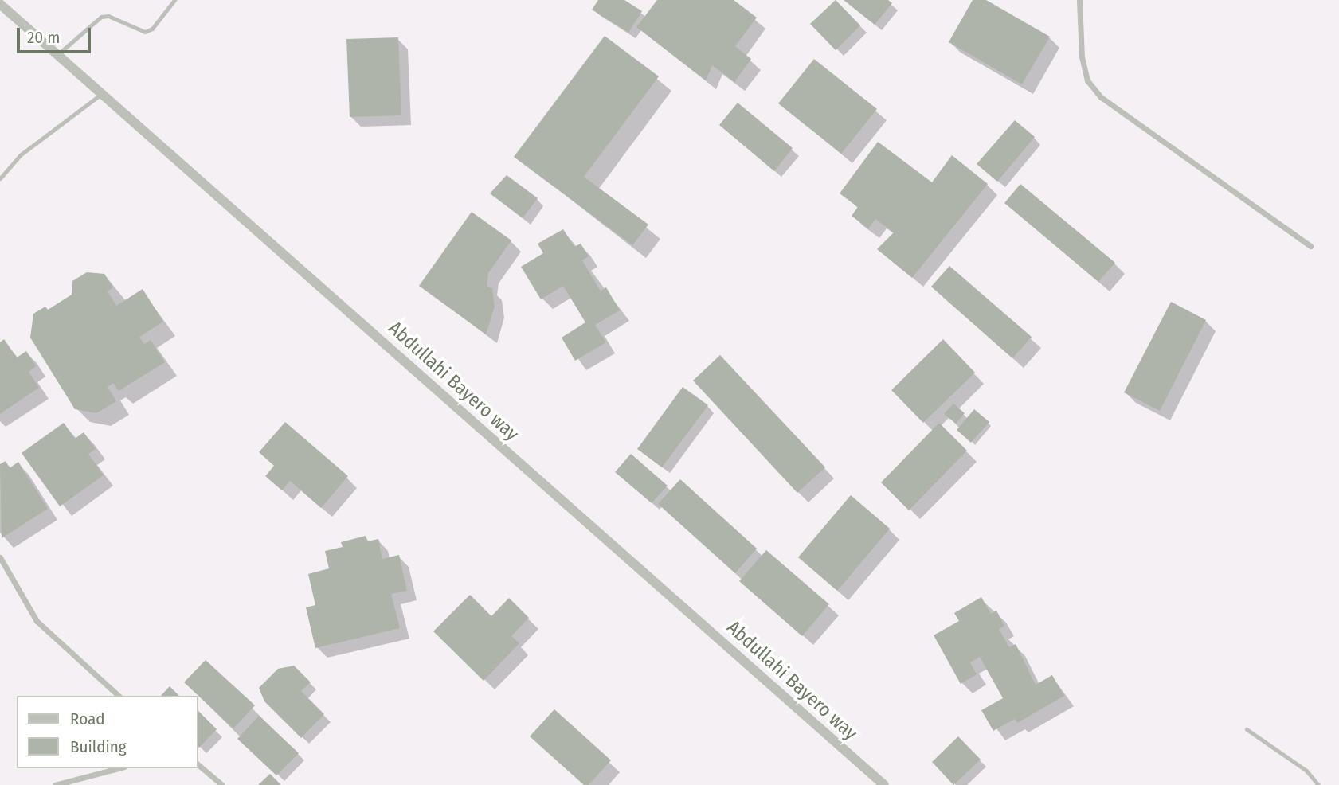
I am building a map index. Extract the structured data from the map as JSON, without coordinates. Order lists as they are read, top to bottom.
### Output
{
  "streets": {
    "street": ["Abdullahi Bayero way"]
  },
  "legend": ["Road", "Building"],
  "scale_bar": "20 m"
}
